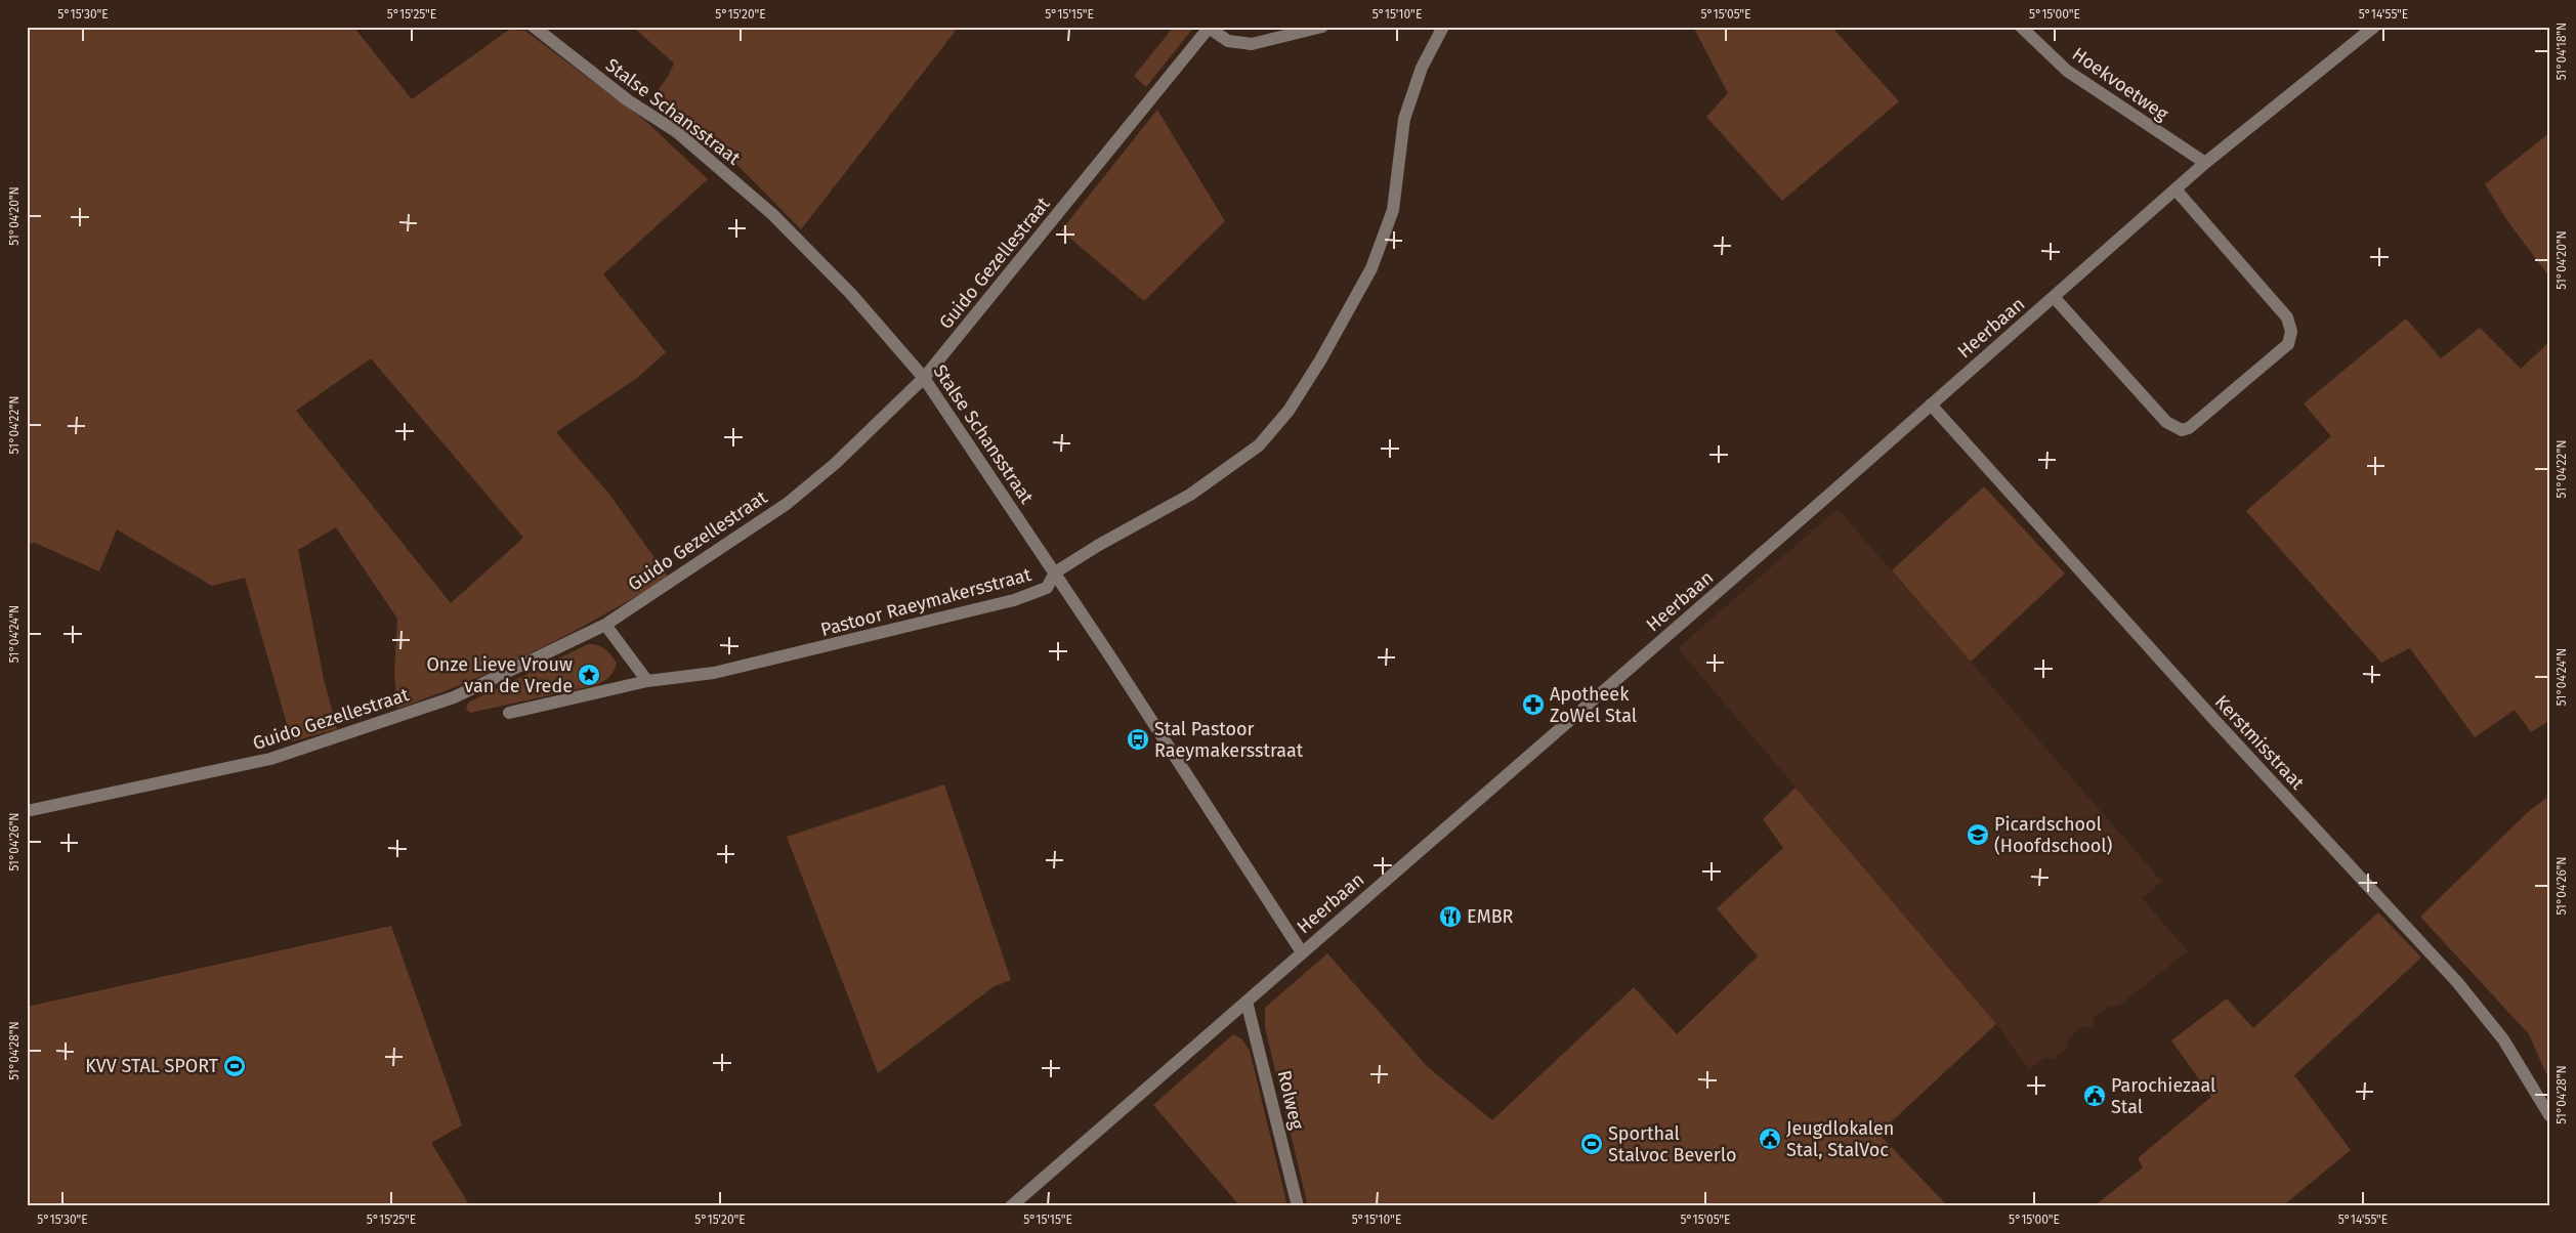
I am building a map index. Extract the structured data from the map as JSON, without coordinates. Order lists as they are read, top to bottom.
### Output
{
  "streets": {
    "street": [
      "Hoekvoetweg",
      "Stalse Schansstraat",
      "Guido Gezellestraat",
      "Heerbaan",
      "Pastoor Raeymakersstraat",
      "Kerstmisstraat",
      "Rolweg"
    ]
  },
  "crossings": [
    ["Hoekvoetweg", "Heerbaan"],
    ["Stalse Schansstraat", "Guido Gezellestraat"],
    ["Stalse Schansstraat", "Heerbaan"],
    ["Stalse Schansstraat", "Pastoor Raeymakersstraat"],
    ["Heerbaan", "Kerstmisstraat"],
    ["Heerbaan", "Rolweg"]
  ],
  "places": {
    "place": ["Onze Lieve Vrouw van de Vrede"],
    "pharmacy": ["Apotheek ZoWel Stal"],
    "bus stop": ["Stal Pastoor Raeymakersstraat"],
    "school or university": ["Picardschool (Hoofdschool)"],
    "restaurant": ["EMBR"],
    "sports": ["KVV STAL SPORT", "Sporthal Stalvoc Beverlo"],
    "public building": ["Parochiezaal Stal", "Jeugdlokalen Stal, StalVoc"]
  },
  "coordinates": [
    "5°15'30\"E",
    "5°15'25\"E",
    "5°15'20\"E",
    "5°15'15\"E",
    "5°15'10\"E",
    "5°15'05\"E",
    "5°15'00\"E",
    "5°14'55\"E",
    "51°04'18\"N",
    "51°04'20\"N",
    "51°04'22\"N",
    "51°04'24\"N",
    "51°04'26\"N",
    "51°04'28\"N"
  ]
}
